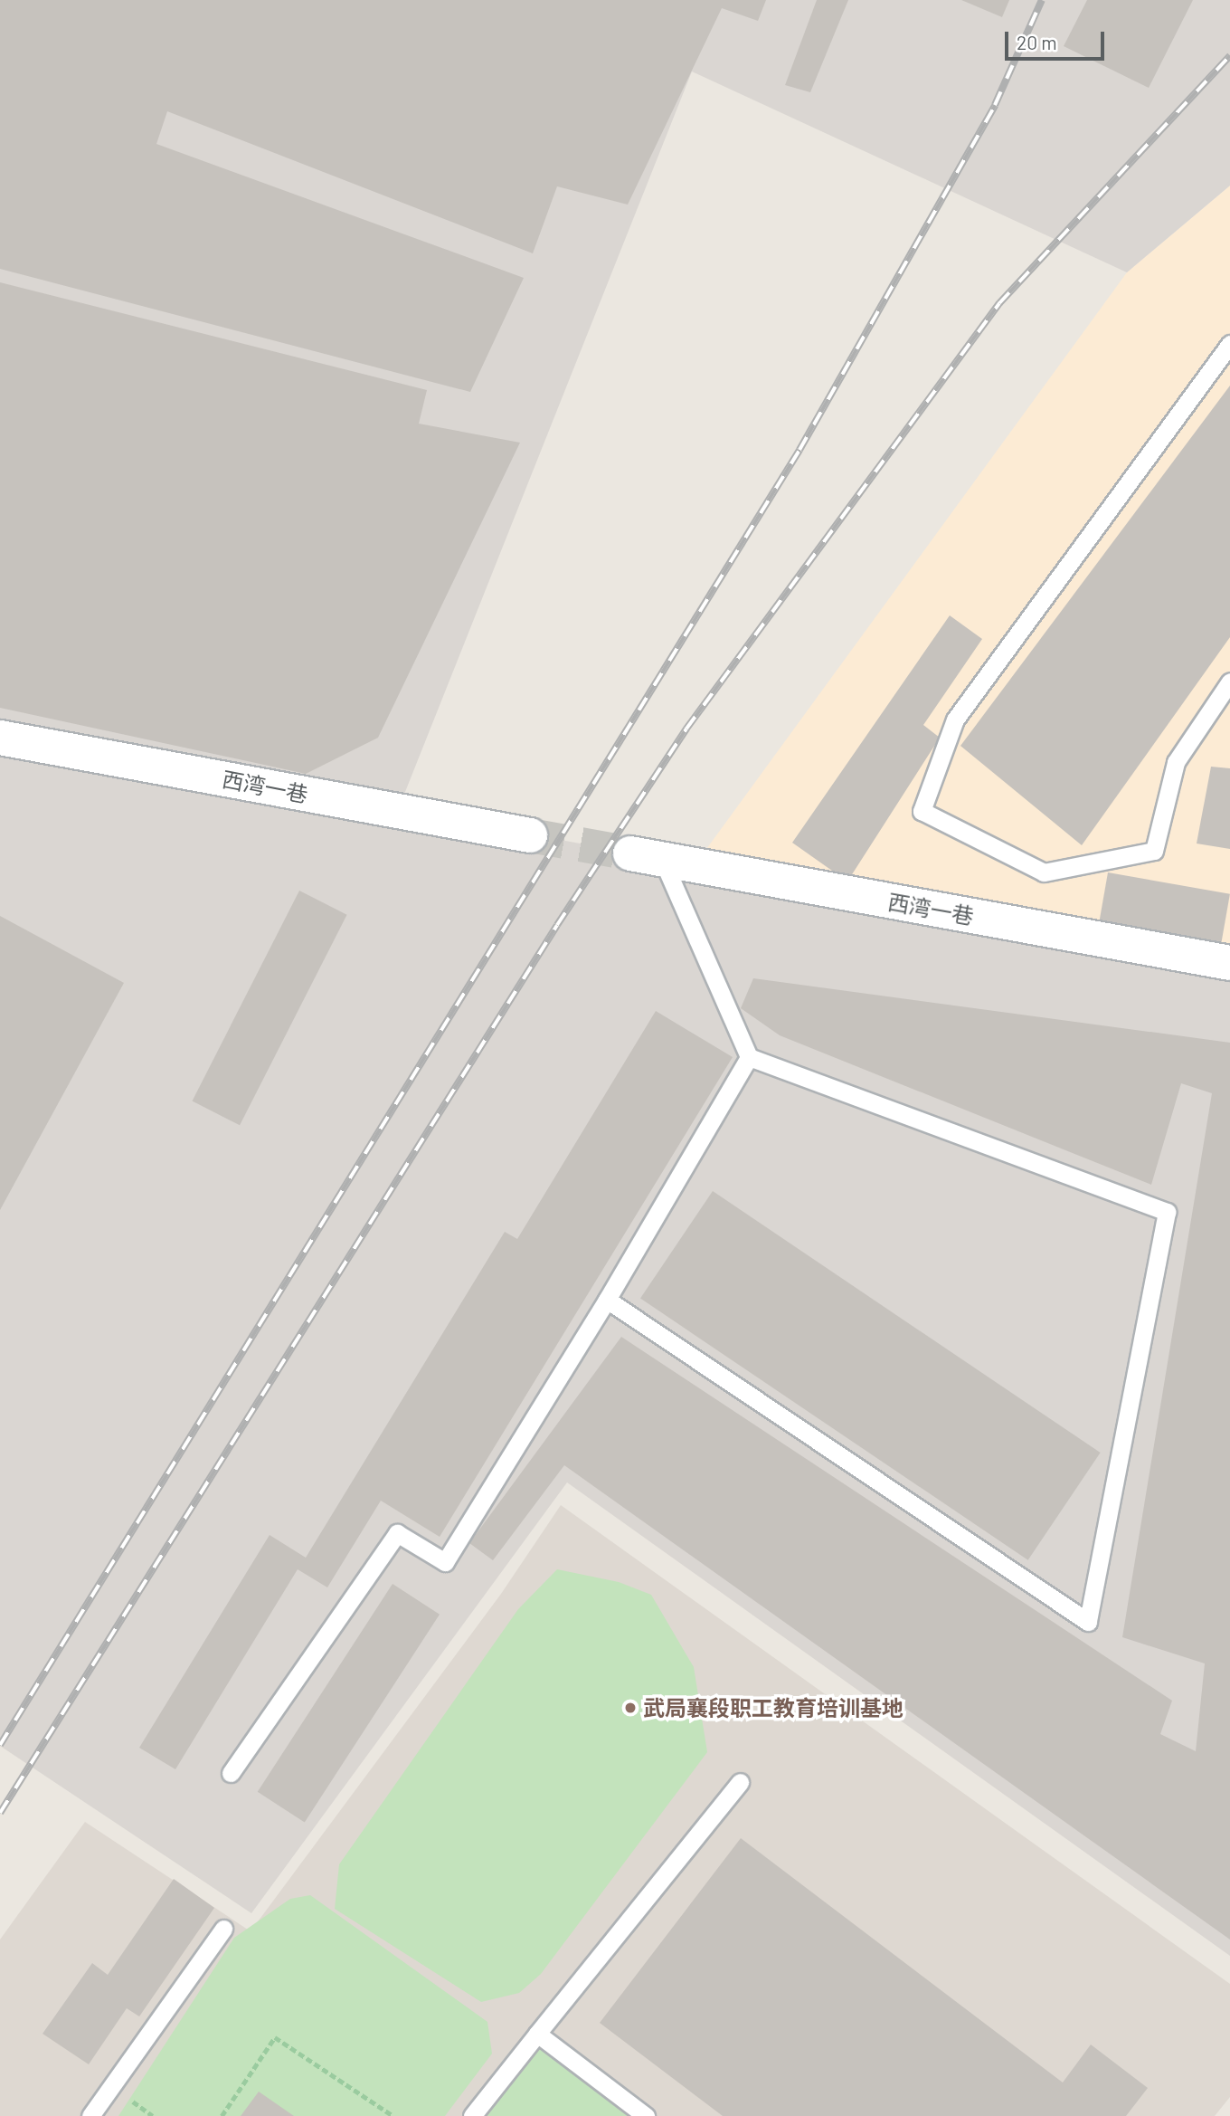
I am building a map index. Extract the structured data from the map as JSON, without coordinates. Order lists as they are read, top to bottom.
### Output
{
  "streets": {
    "street": ["西湾一巷"]
  },
  "places": ["武局襄段职工教育培训基地"],
  "scale_bar": "20 m"
}
